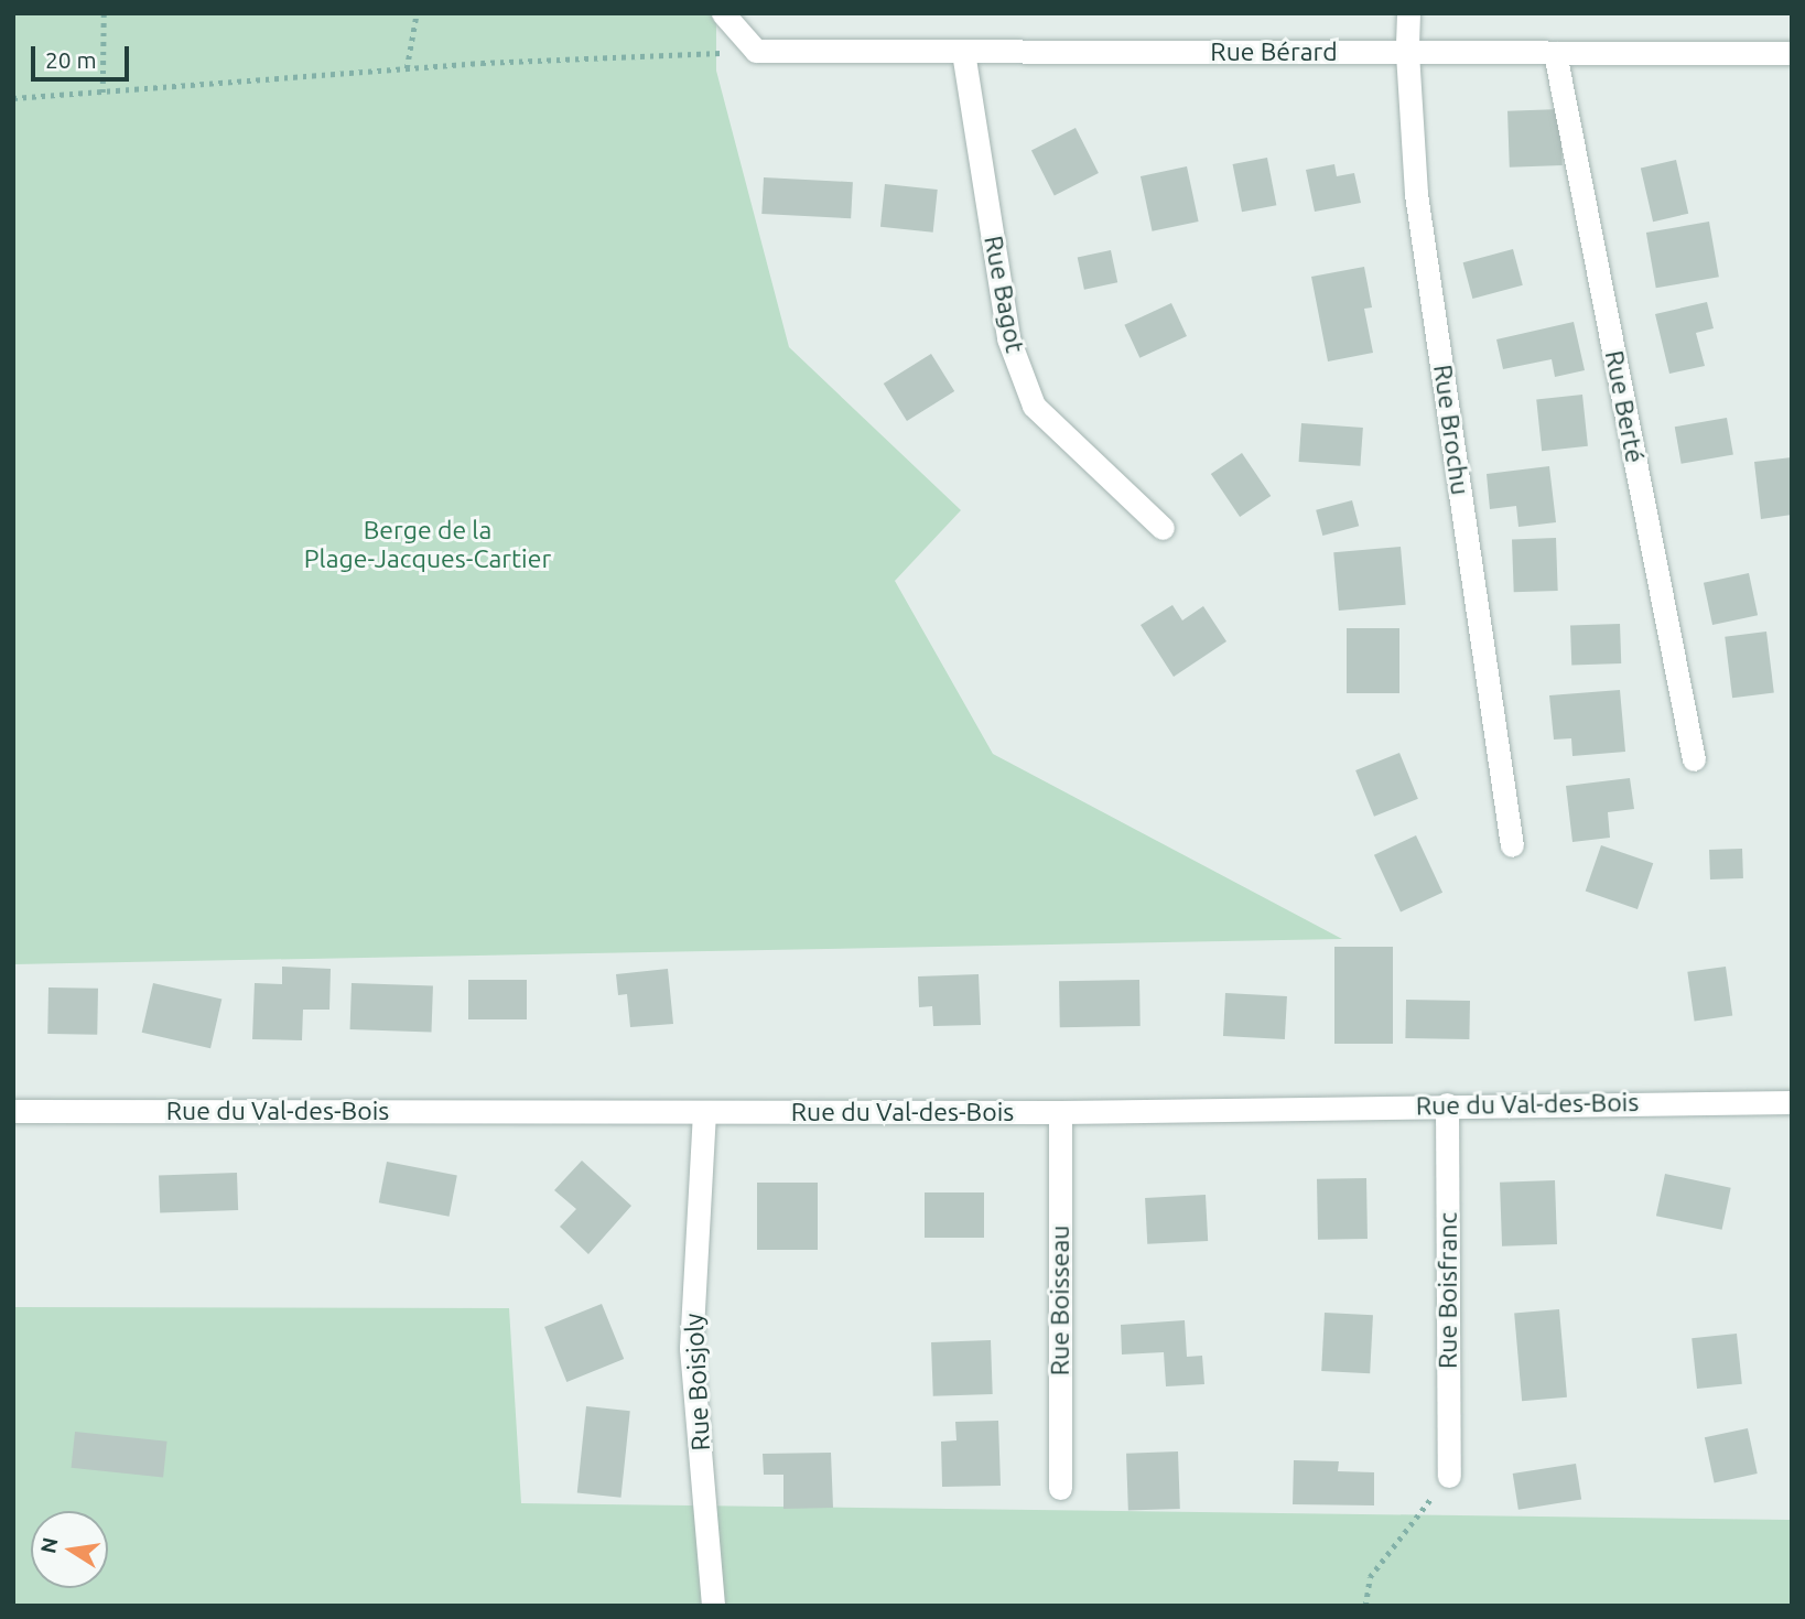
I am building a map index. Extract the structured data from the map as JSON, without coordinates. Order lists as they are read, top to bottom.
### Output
{
  "streets": {
    "street": [
      "Rue Bérard",
      "Rue Bagot",
      "Rue Berté",
      "Rue Brochu",
      "Rue du Val-des-Bois",
      "Rue Boisfranc",
      "Rue Boisseau",
      "Rue Boisjoly"
    ]
  },
  "crossings": [
    ["Rue Bérard", "Rue Bagot"],
    ["Rue Bérard", "Rue Berté"],
    ["Rue Bérard", "Rue Brochu"],
    ["Rue du Val-des-Bois", "Rue Boisfranc"],
    ["Rue du Val-des-Bois", "Rue Boisseau"],
    ["Rue du Val-des-Bois", "Rue Boisjoly"]
  ],
  "parks": ["Berge de la Plage-Jacques-Cartier"],
  "scale_bar": "20 m",
  "north": "left"
}
